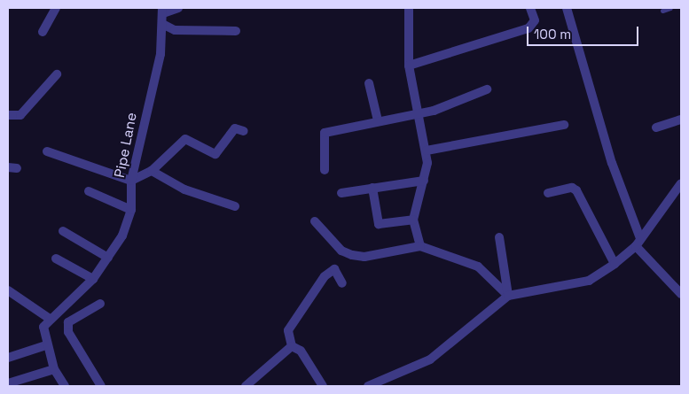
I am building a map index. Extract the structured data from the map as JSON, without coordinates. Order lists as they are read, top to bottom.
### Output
{
  "streets": {
    "street": ["Pipe Lane"]
  },
  "scale_bar": "100 m"
}
